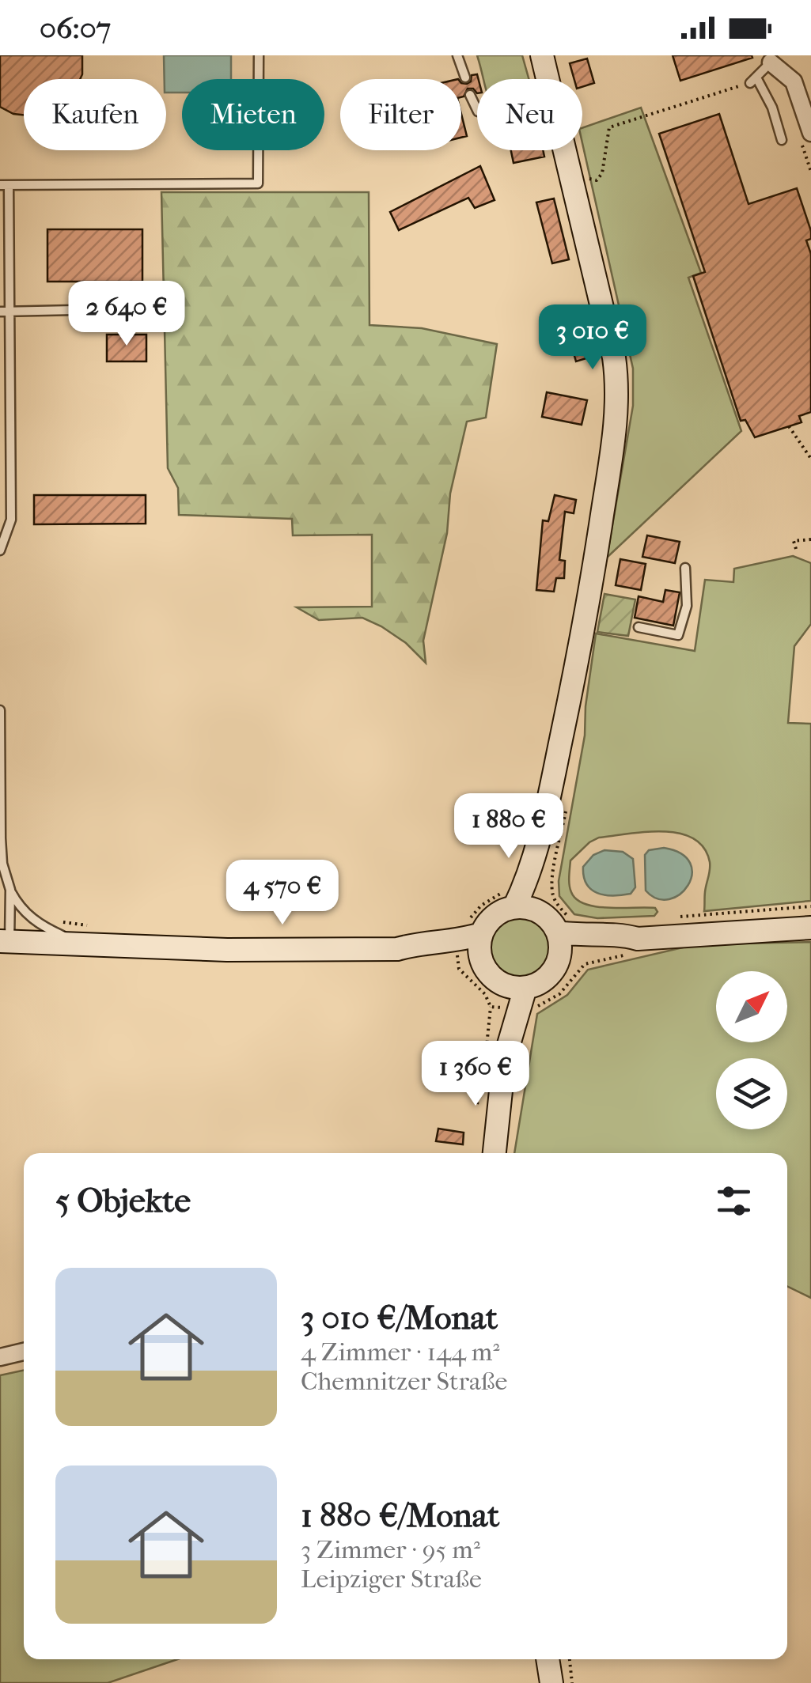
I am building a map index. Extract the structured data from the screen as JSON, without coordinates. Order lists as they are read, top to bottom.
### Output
{
  "north": "top right",
  "page": {
    "status": "06:07",
    "chip": [
      "Kaufen",
      "Mieten",
      "Filter",
      "Neu"
    ],
    "price": [
      "2 640 €",
      "3 010 €",
      "1 880 €",
      "4 570 €",
      "1 360 €"
    ],
    "heading": "5 Objekte",
    "list": [
      {
        "name": "3 010 €/Monat",
        "note": "4 Zimmer · 144 m² · Chemnitzer Straße"
      },
      {
        "name": "1 880 €/Monat",
        "note": "3 Zimmer · 95 m² · Leipziger Straße"
      }
    ]
  }
}
